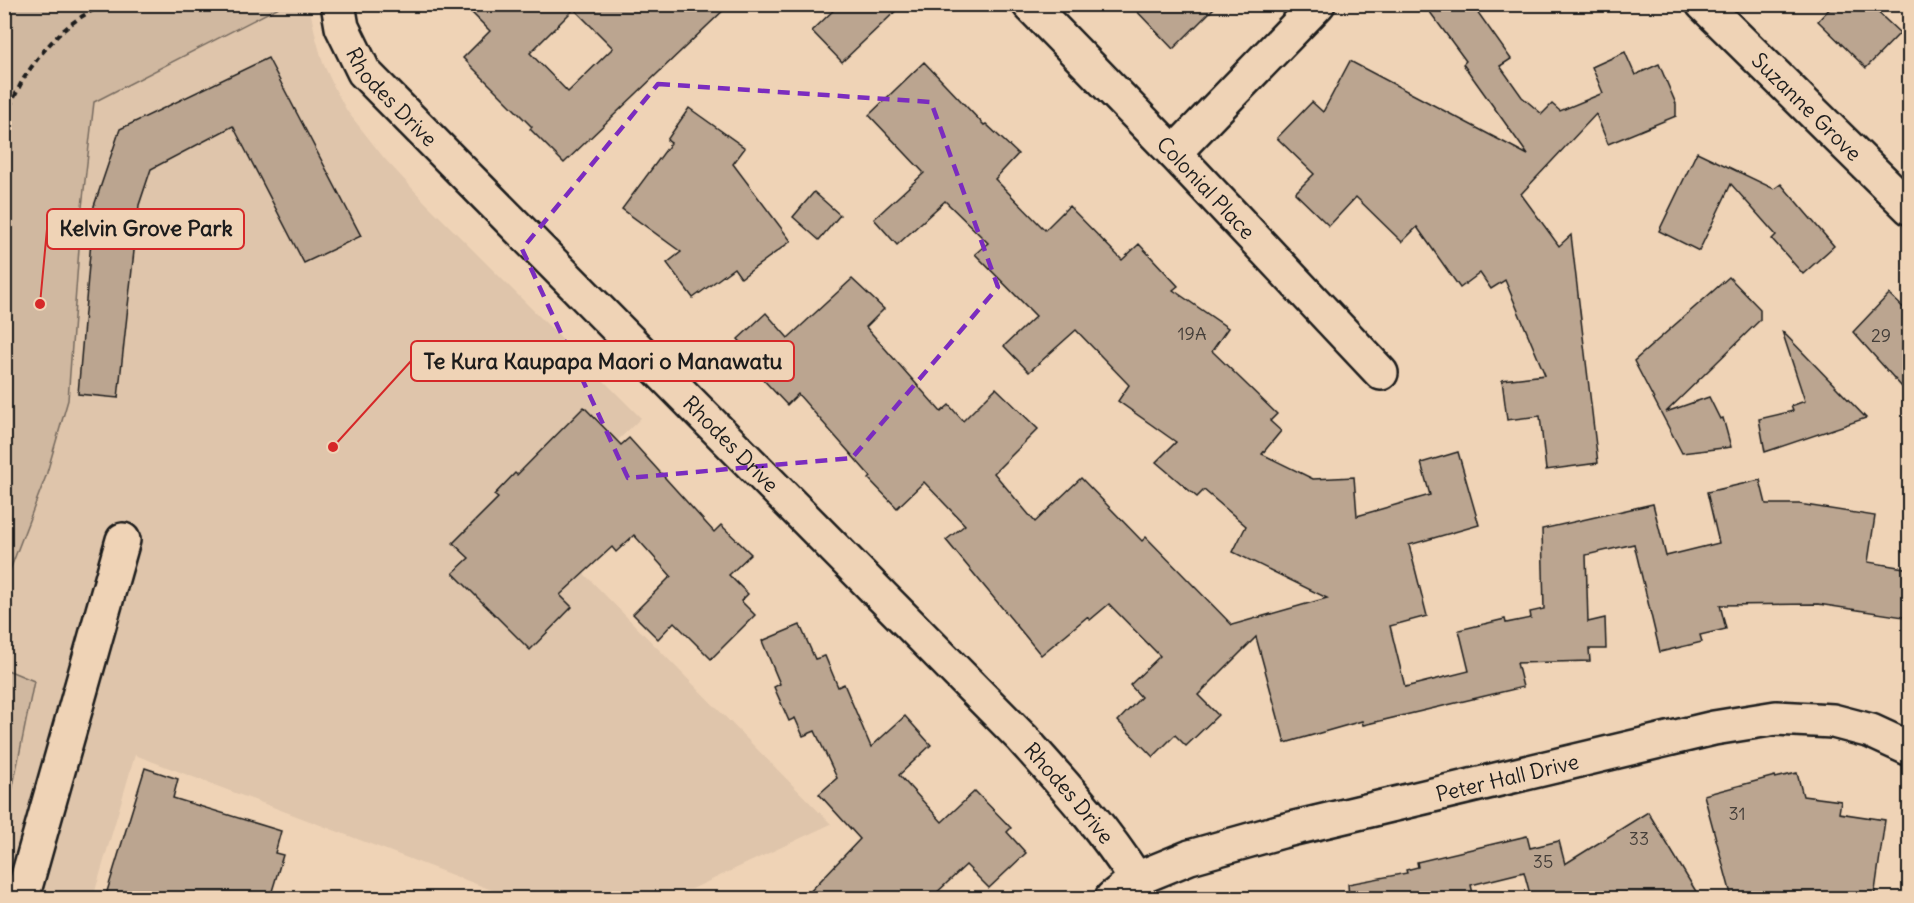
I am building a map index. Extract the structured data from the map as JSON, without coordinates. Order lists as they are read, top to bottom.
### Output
{
  "streets": {
    "street": [
      "Rhodes Drive",
      "Suzanne Grove",
      "Colonial Place",
      "Peter Hall Drive"
    ]
  },
  "crossings": [
    ["Rhodes Drive", "Peter Hall Drive"]
  ],
  "places": ["Kelvin Grove Park", "Te Kura Kaupapa Maori o Manawatu"],
  "house_numbers": [
    "19A",
    "29",
    "31",
    "33",
    "35"
  ]
}
